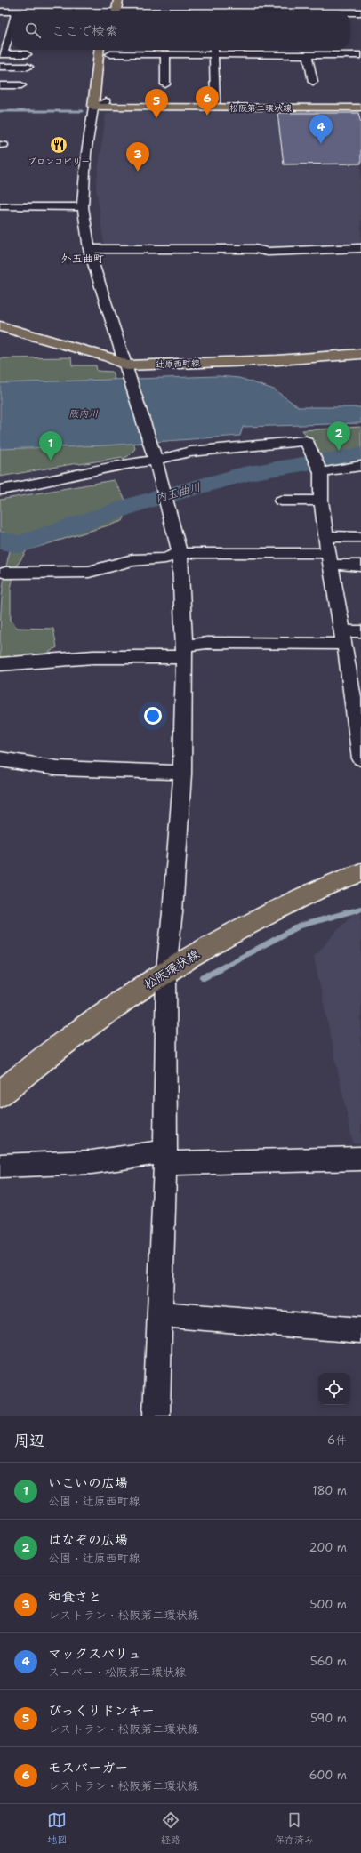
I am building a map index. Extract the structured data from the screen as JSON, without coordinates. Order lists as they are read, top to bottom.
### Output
{
  "streets": {
    "main road": ["松阪第二環状線", "辻原西町線", "松阪環状線"]
  },
  "districts": ["外五曲町"],
  "water": ["阪内川", "内玉曲川"],
  "places": {
    "restaurant": ["ブロンコビリー"]
  },
  "page": {
    "search": "ここで検索",
    "pins": [
      "6",
      "5",
      "4",
      "3",
      "2",
      "1"
    ],
    "heading": ["周辺", "6件"],
    "list": [
      {
        "mark": "1",
        "name": "いこいの広場",
        "note": "公園 · 辻原西町線",
        "value": "180 m"
      },
      {
        "mark": "2",
        "name": "はなぞの広場",
        "note": "公園 · 辻原西町線",
        "value": "200 m"
      },
      {
        "mark": "3",
        "name": "和食さと",
        "note": "レストラン · 松阪第二環状線",
        "value": "500 m"
      },
      {
        "mark": "4",
        "name": "マックスバリュ",
        "note": "スーパー · 松阪第二環状線",
        "value": "560 m"
      },
      {
        "mark": "5",
        "name": "びっくりドンキー",
        "note": "レストラン · 松阪第二環状線",
        "value": "590 m"
      },
      {
        "mark": "6",
        "name": "モスバーガー",
        "note": "レストラン · 松阪第二環状線",
        "value": "600 m"
      }
    ],
    "nav": ["地図", "経路", "保存済み"]
  }
}
